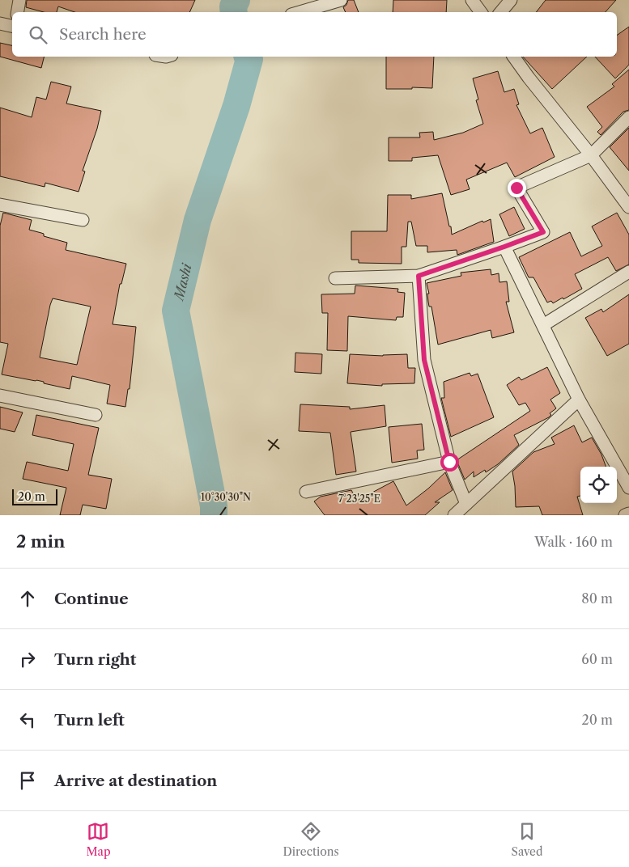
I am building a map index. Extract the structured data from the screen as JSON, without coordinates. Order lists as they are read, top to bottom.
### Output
{
  "water": ["Mashi"],
  "scale_bar": "20 m",
  "page": {
    "search": "Search here",
    "scale": "20 m",
    "heading": ["2 min", "Walk · 160 m"],
    "list": [
      ["Continue", "80 m"],
      ["Turn right", "60 m"],
      ["Turn left", "20 m"],
      "Arrive at destination"
    ],
    "nav": ["Map", "Directions", "Saved"]
  },
  "coordinates": ["10°30'30\"N", "7°23'25\"E"]
}
